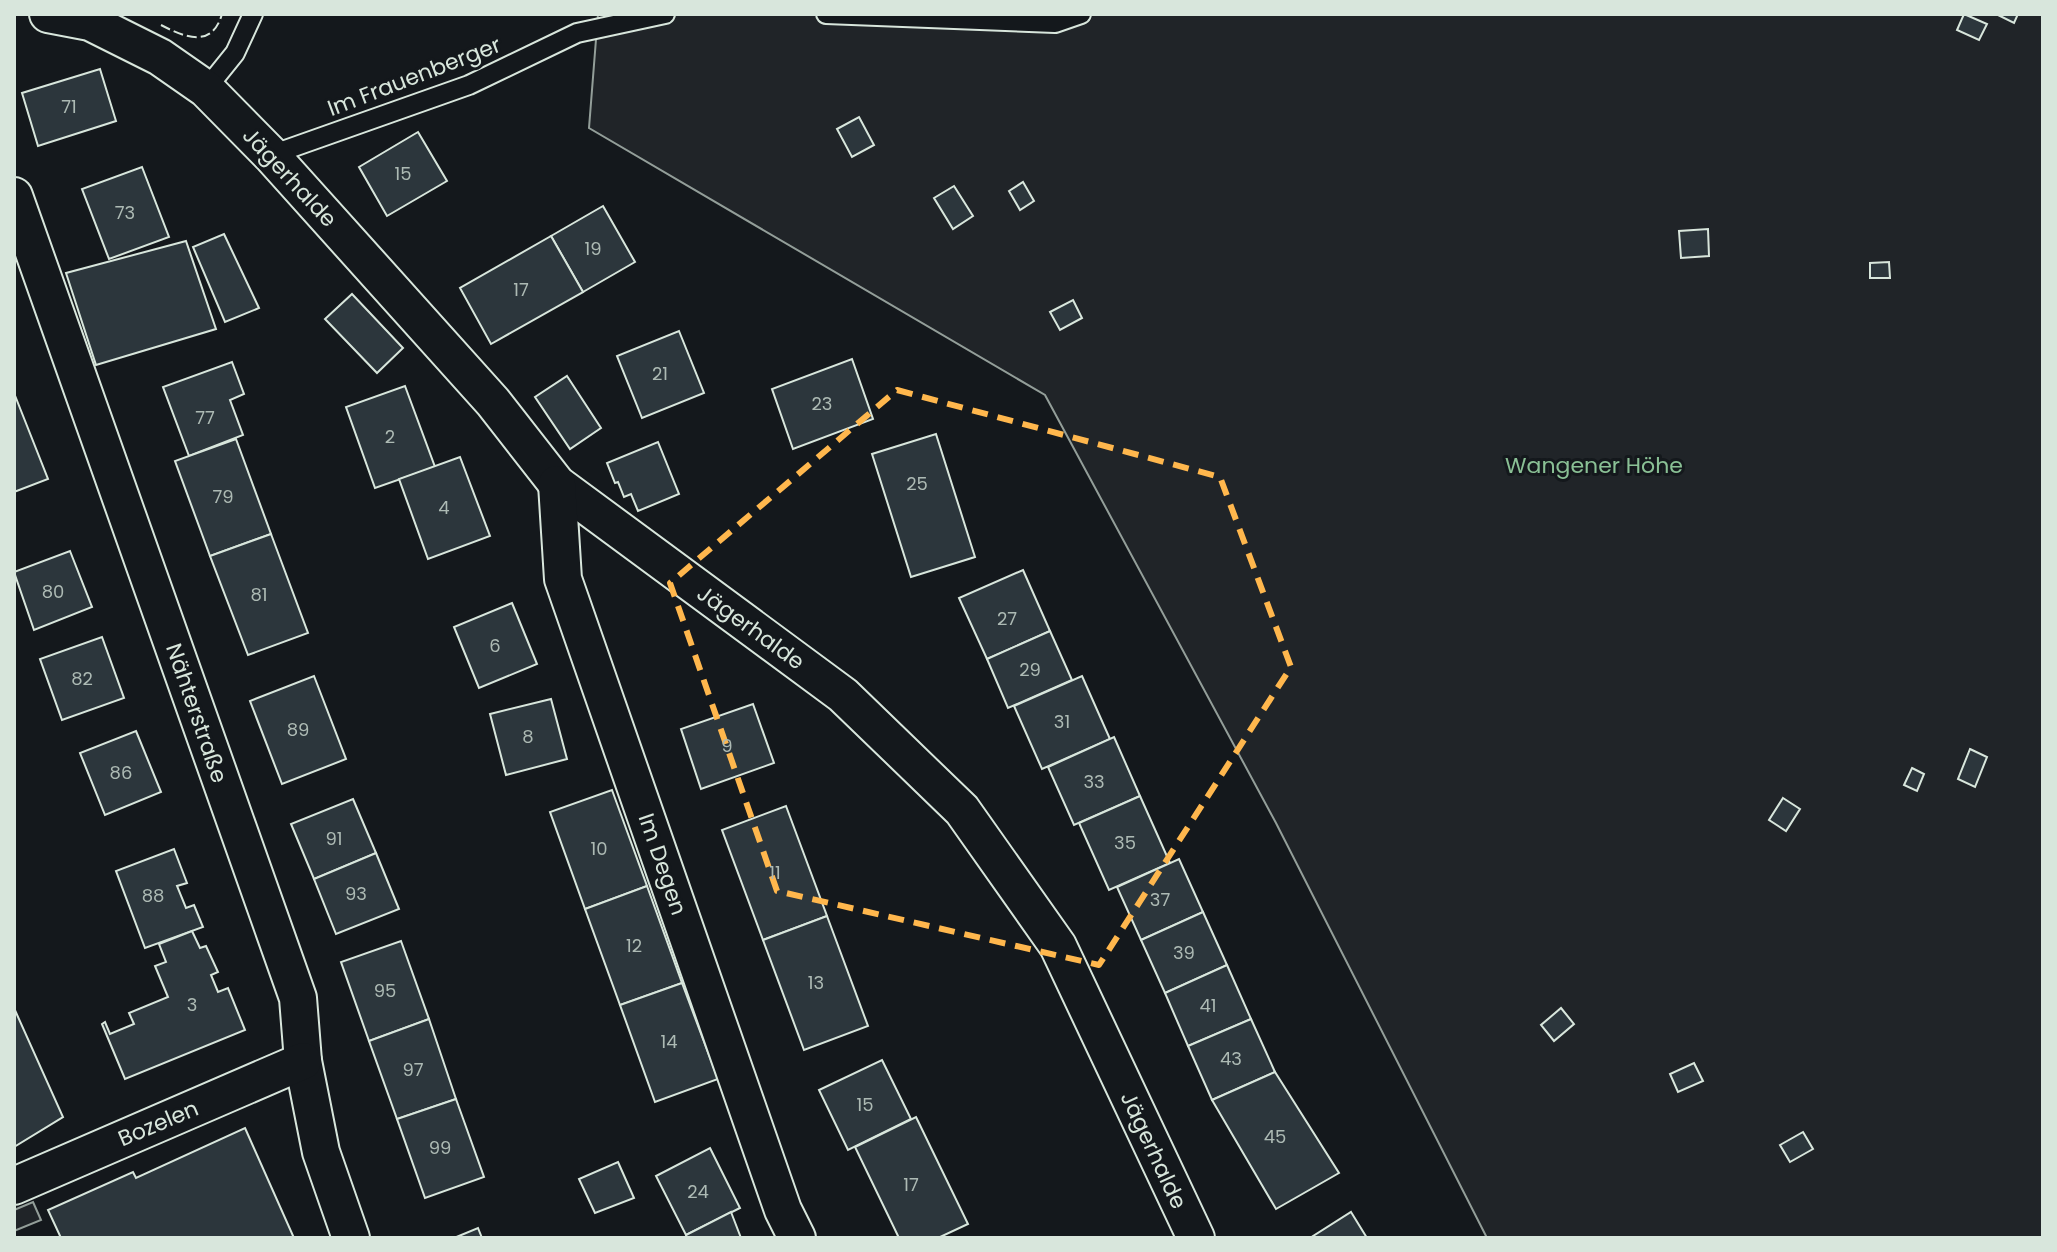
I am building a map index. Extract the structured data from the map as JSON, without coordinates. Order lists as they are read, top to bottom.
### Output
{
  "streets": {
    "street": [
      "Jägerhalde",
      "Nähterstraße",
      "Im Degen",
      "Bozelen"
    ],
    "lane": ["Im Frauenberger"]
  },
  "crossings": [
    ["Im Frauenberger", "Jägerhalde"],
    ["Jägerhalde", "Im Degen"],
    ["Nähterstraße", "Bozelen"]
  ],
  "parks": ["Wangener Höhe"],
  "house_numbers": [
    "71",
    "15",
    "73",
    "19",
    "17",
    "21",
    "23",
    "77",
    "2",
    "25",
    "79",
    "4",
    "80",
    "81",
    "27",
    "6",
    "29",
    "82",
    "31",
    "89",
    "8",
    "9",
    "86",
    "33",
    "91",
    "35",
    "10",
    "11",
    "93",
    "88",
    "37",
    "12",
    "39",
    "13",
    "95",
    "3",
    "41",
    "14",
    "43",
    "97",
    "15",
    "45",
    "99",
    "17",
    "24"
  ]
}
